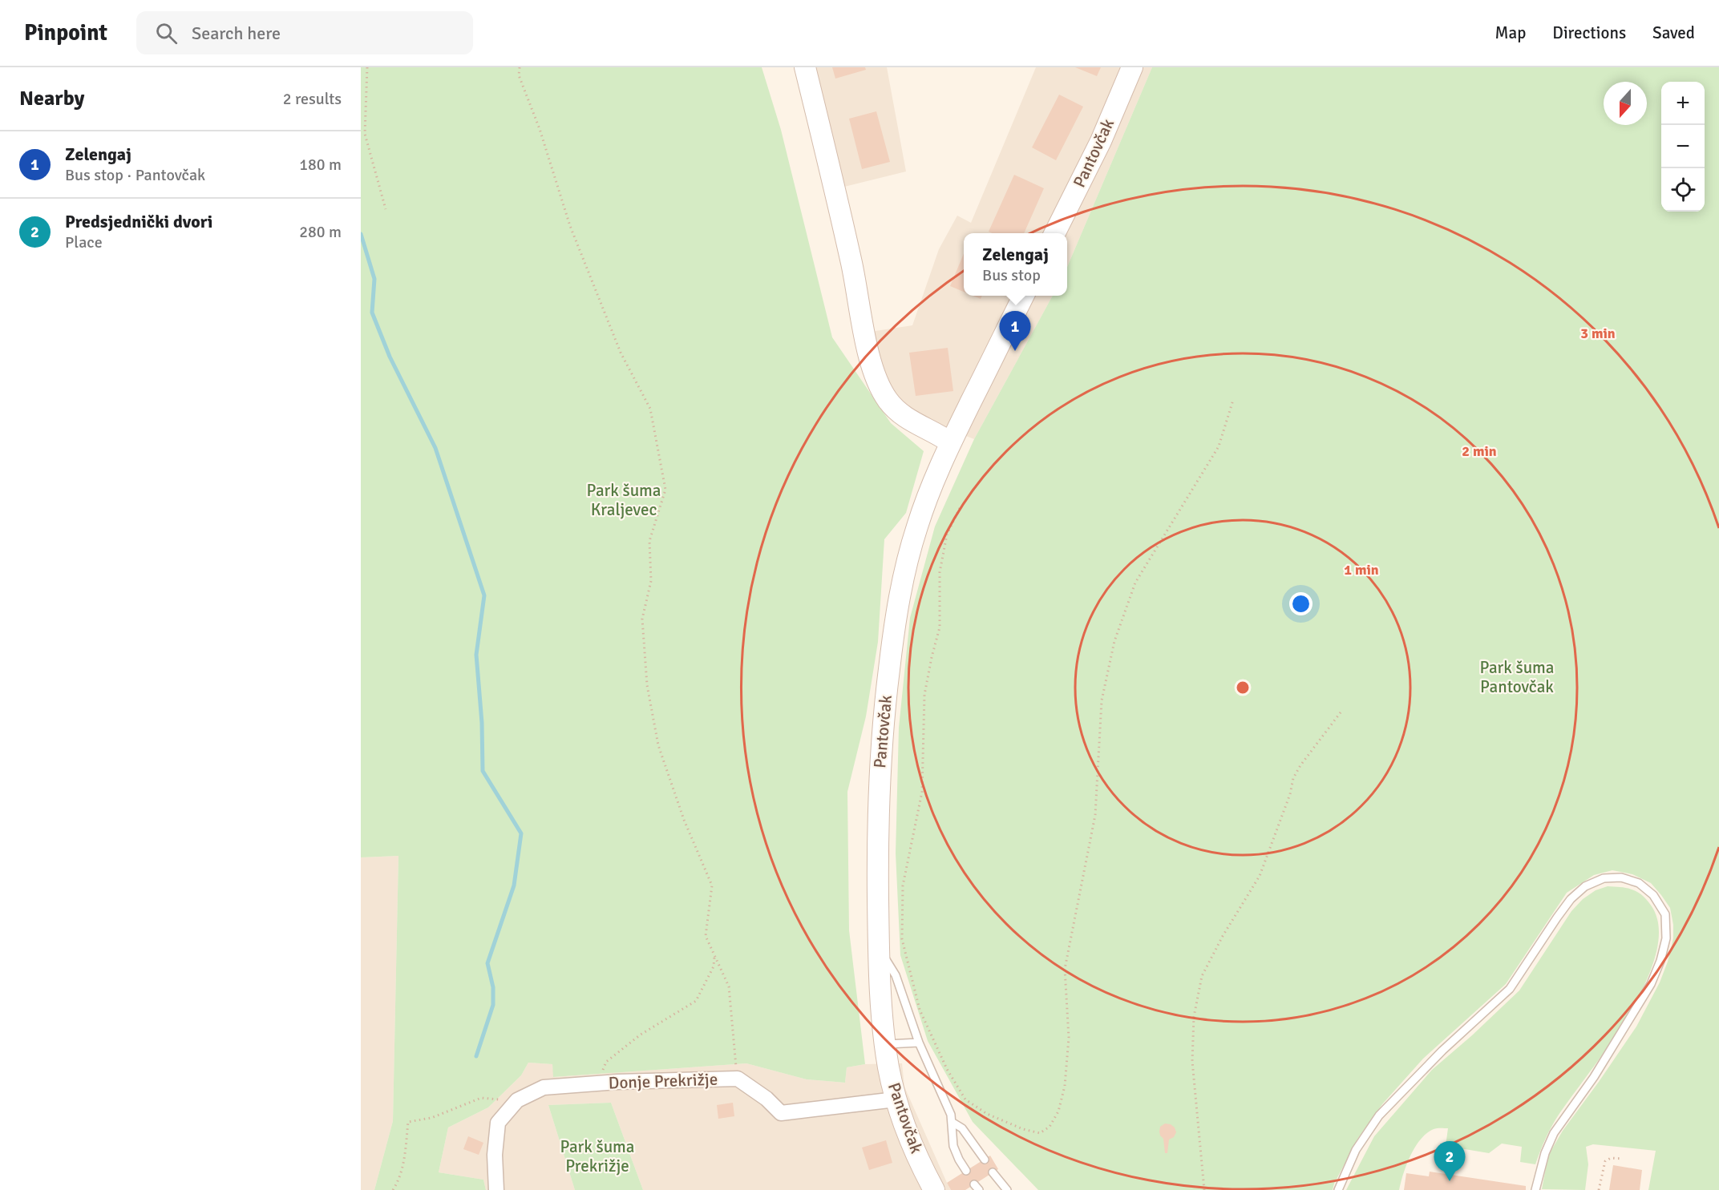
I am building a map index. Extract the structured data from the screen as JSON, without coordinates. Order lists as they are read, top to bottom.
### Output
{
  "streets": {
    "main road": ["Pantovčak"],
    "street": ["Donje Prekrižje"]
  },
  "crossings": [
    ["Pantovčak", "Donje Prekrižje"]
  ],
  "parks": ["Park šuma Kraljevec", "Park šuma Pantovčak", "Park šuma Prekrižje"],
  "north": "bottom",
  "page": {
    "header": "Pinpoint",
    "search": "Search here",
    "nav": ["Map", "Directions", "Saved"],
    "heading": ["Nearby", "2 results"],
    "map_buttons": ["+", "−"],
    "list": [
      {
        "mark": "1",
        "name": "Zelengaj",
        "note": "Bus stop · Pantovčak",
        "value": "180 m"
      },
      {
        "mark": "2",
        "name": "Predsjednički dvori",
        "note": "Place",
        "value": "280 m"
      }
    ],
    "popup": ["Zelengaj", "Bus stop"],
    "pins": ["1", "2"]
  },
  "rings": ["3 min", "2 min", "1 min"]
}
